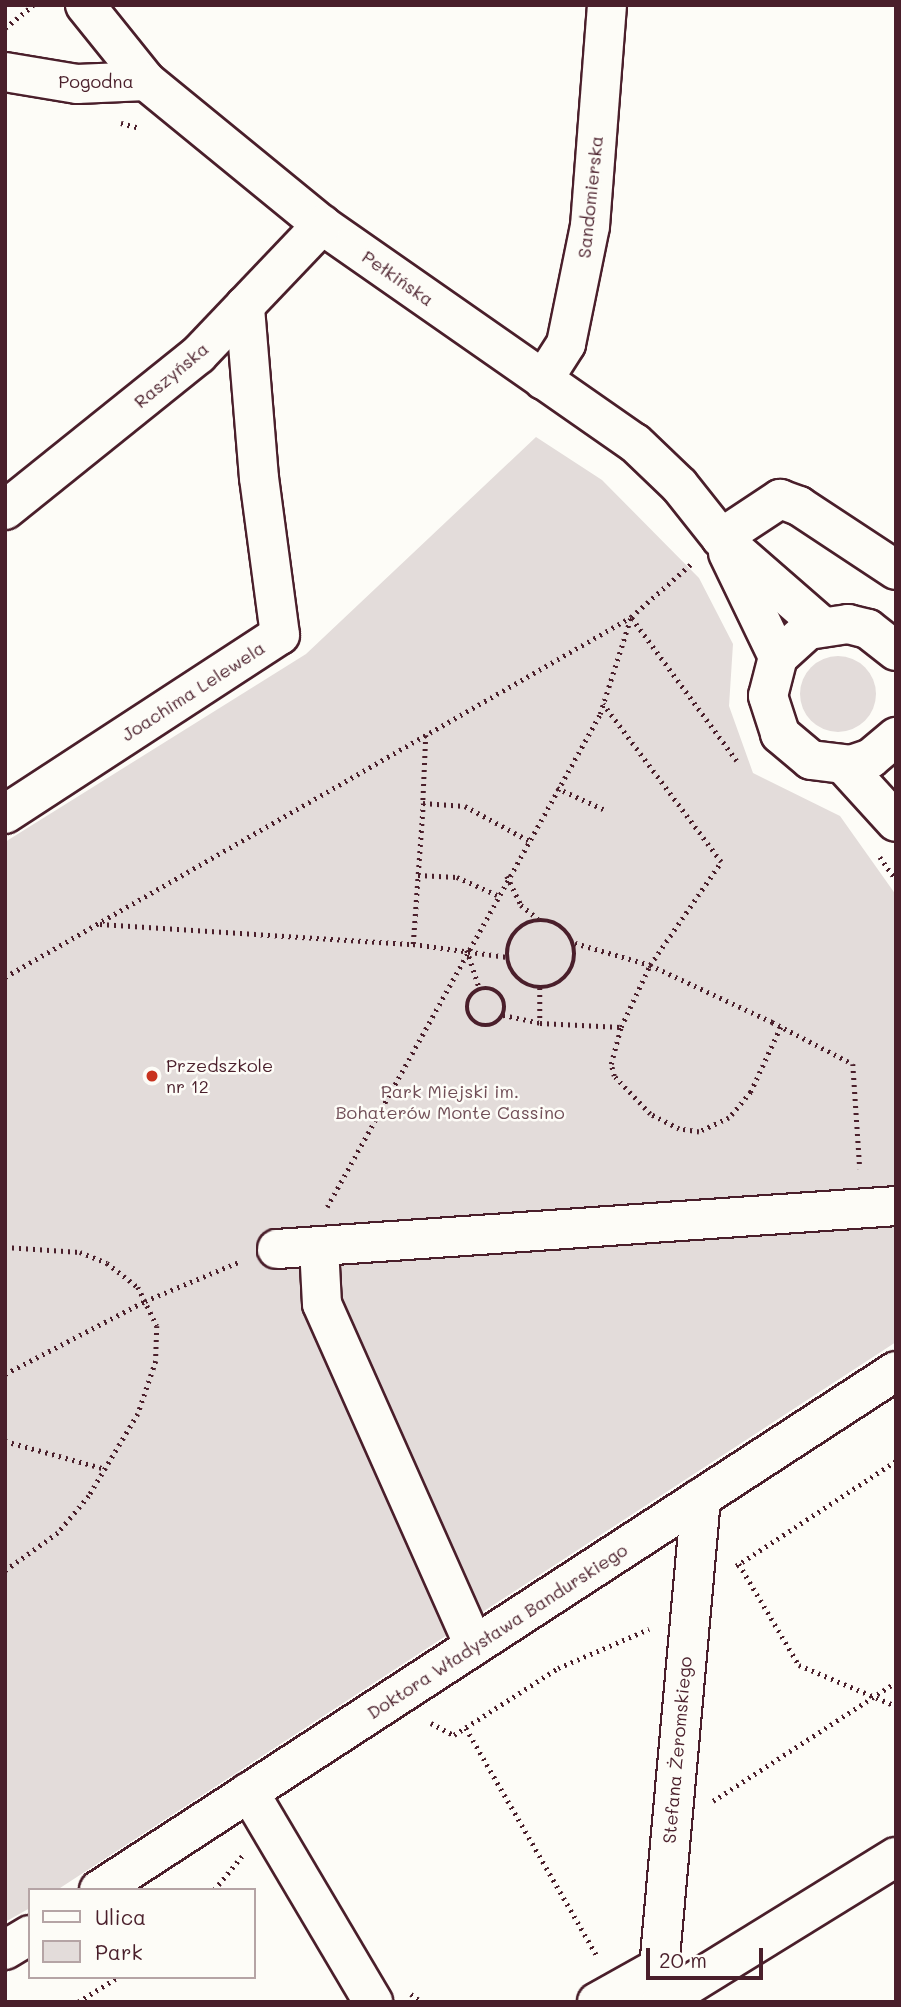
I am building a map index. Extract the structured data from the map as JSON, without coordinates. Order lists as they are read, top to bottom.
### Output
{
  "streets": {
    "street": [
      "Pogodna",
      "Sandomierska",
      "Pełkińska",
      "Raszyńska",
      "Joachima Lelewela",
      "Doktora Władysława Bandurskiego",
      "Stefana Żeromskiego"
    ]
  },
  "crossings": [
    ["Pogodna", "Pełkińska"],
    ["Sandomierska", "Pełkińska"],
    ["Pełkińska", "Raszyńska"],
    ["Raszyńska", "Joachima Lelewela"],
    ["Doktora Władysława Bandurskiego", "Stefana Żeromskiego"]
  ],
  "parks": ["Park Miejski im. Bohaterów Monte Cassino"],
  "places": ["Przedszkole nr 12"],
  "legend": ["Ulica", "Park"],
  "scale_bar": "20 m"
}
